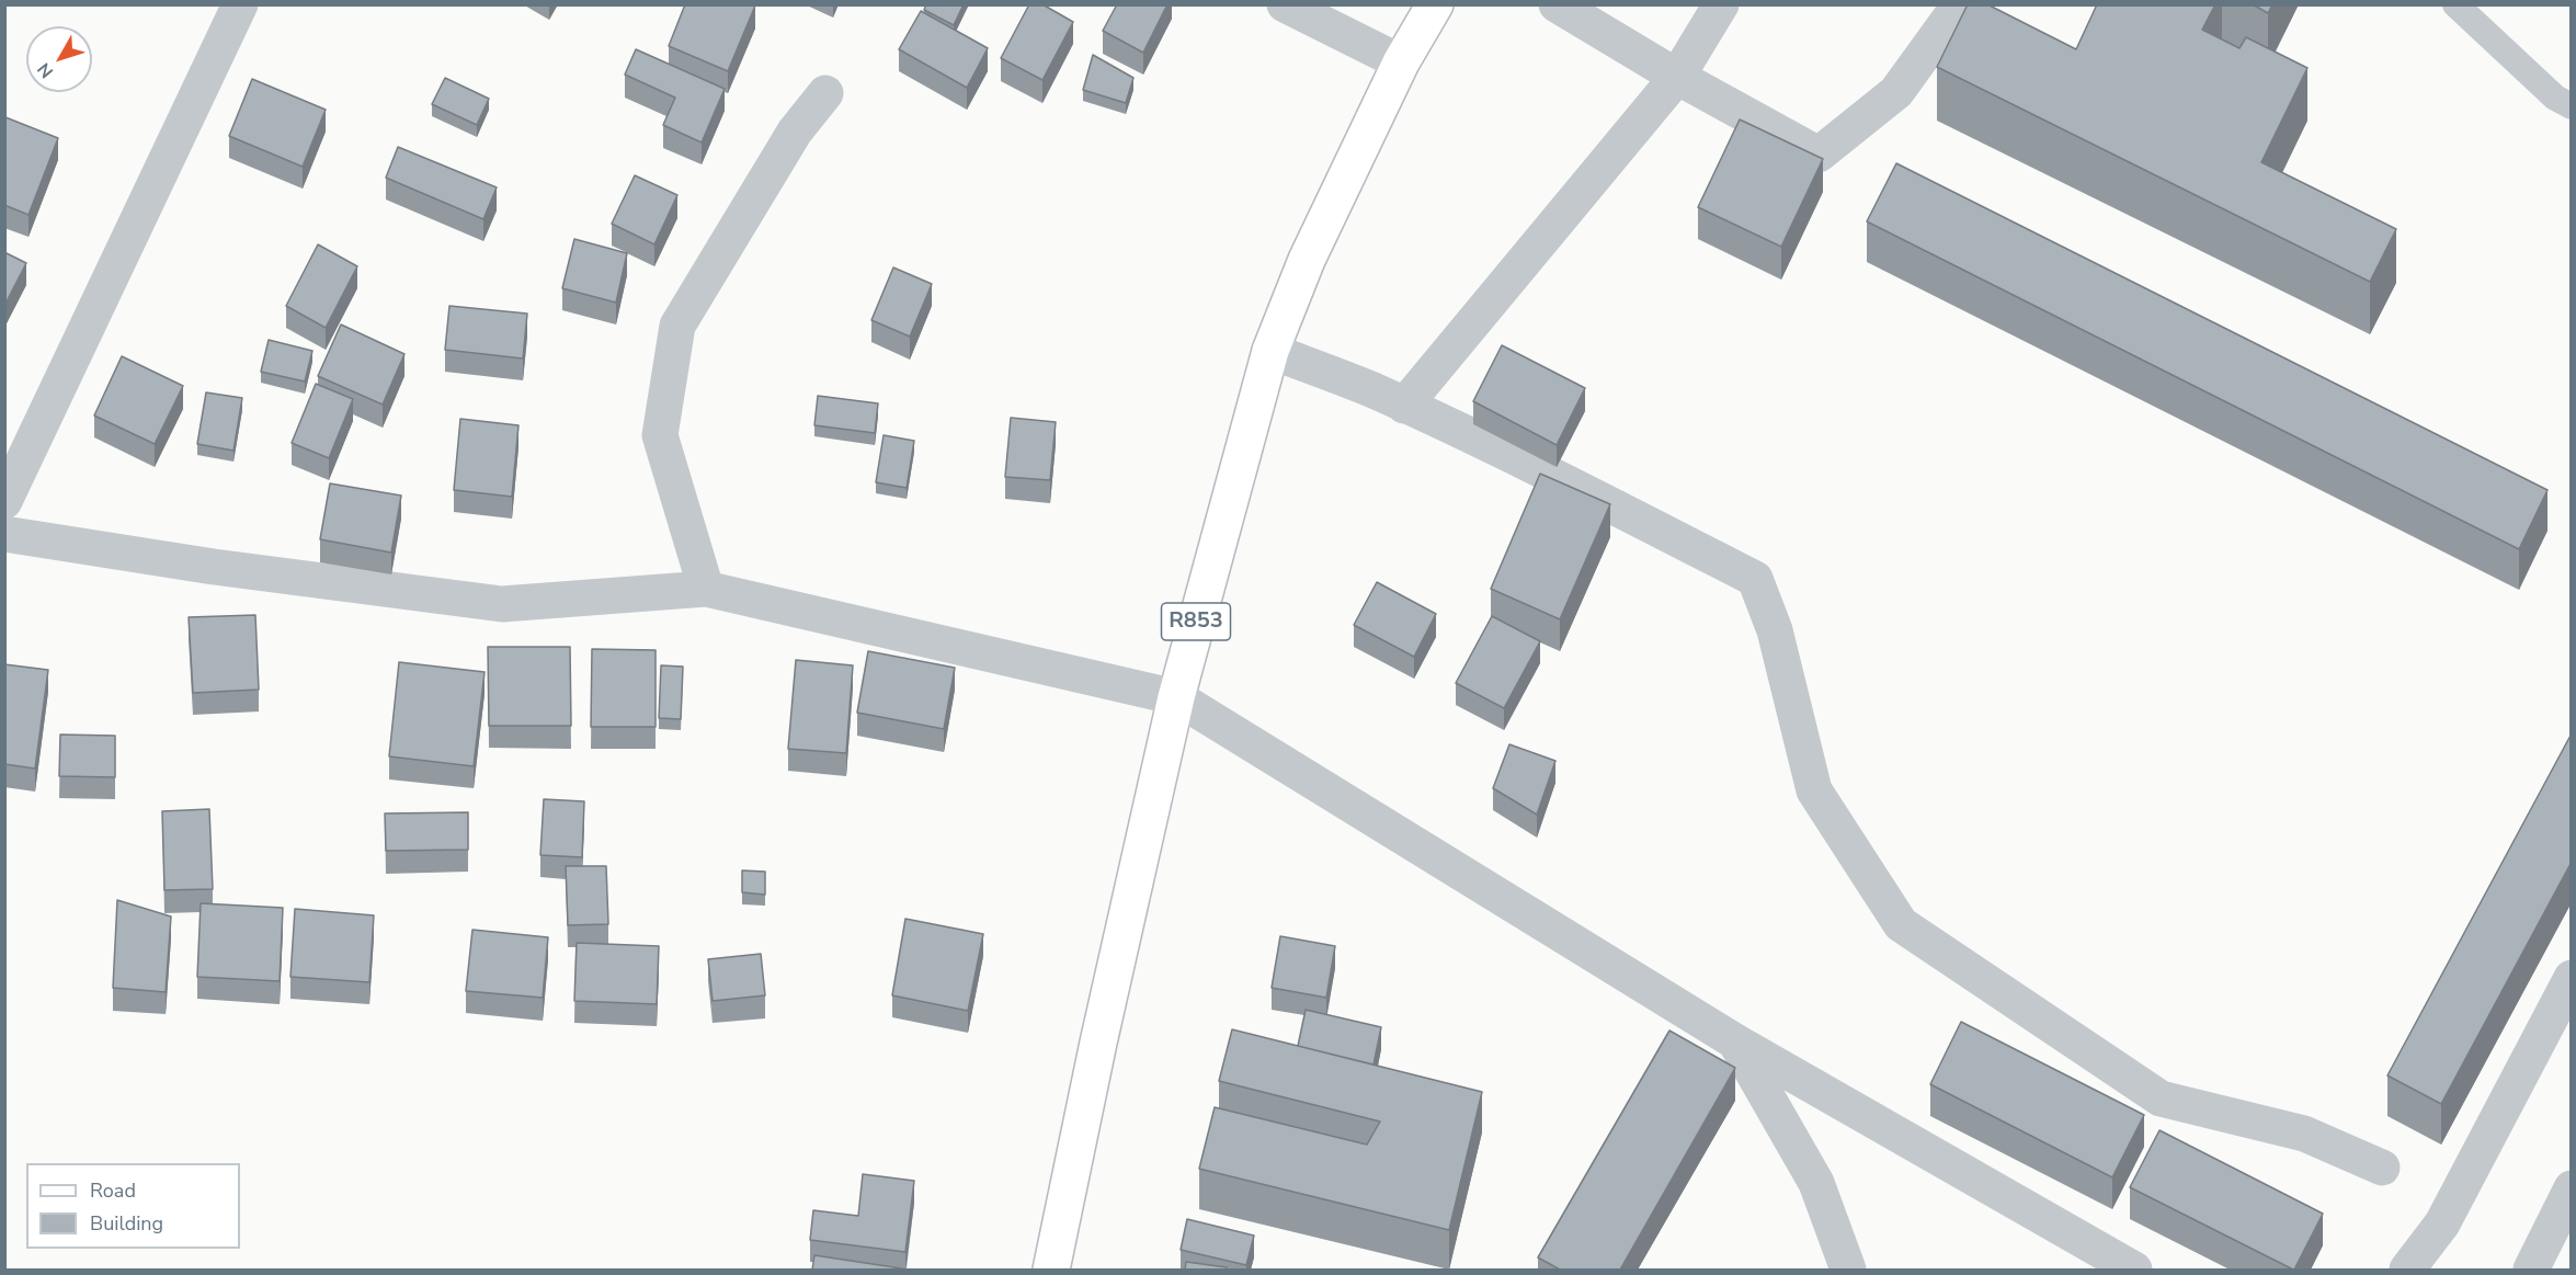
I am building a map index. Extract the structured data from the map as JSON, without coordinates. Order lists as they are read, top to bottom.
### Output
{
  "streets": {
    "main road": ["R853"]
  },
  "legend": ["Road", "Building"],
  "north": "bottom left"
}
